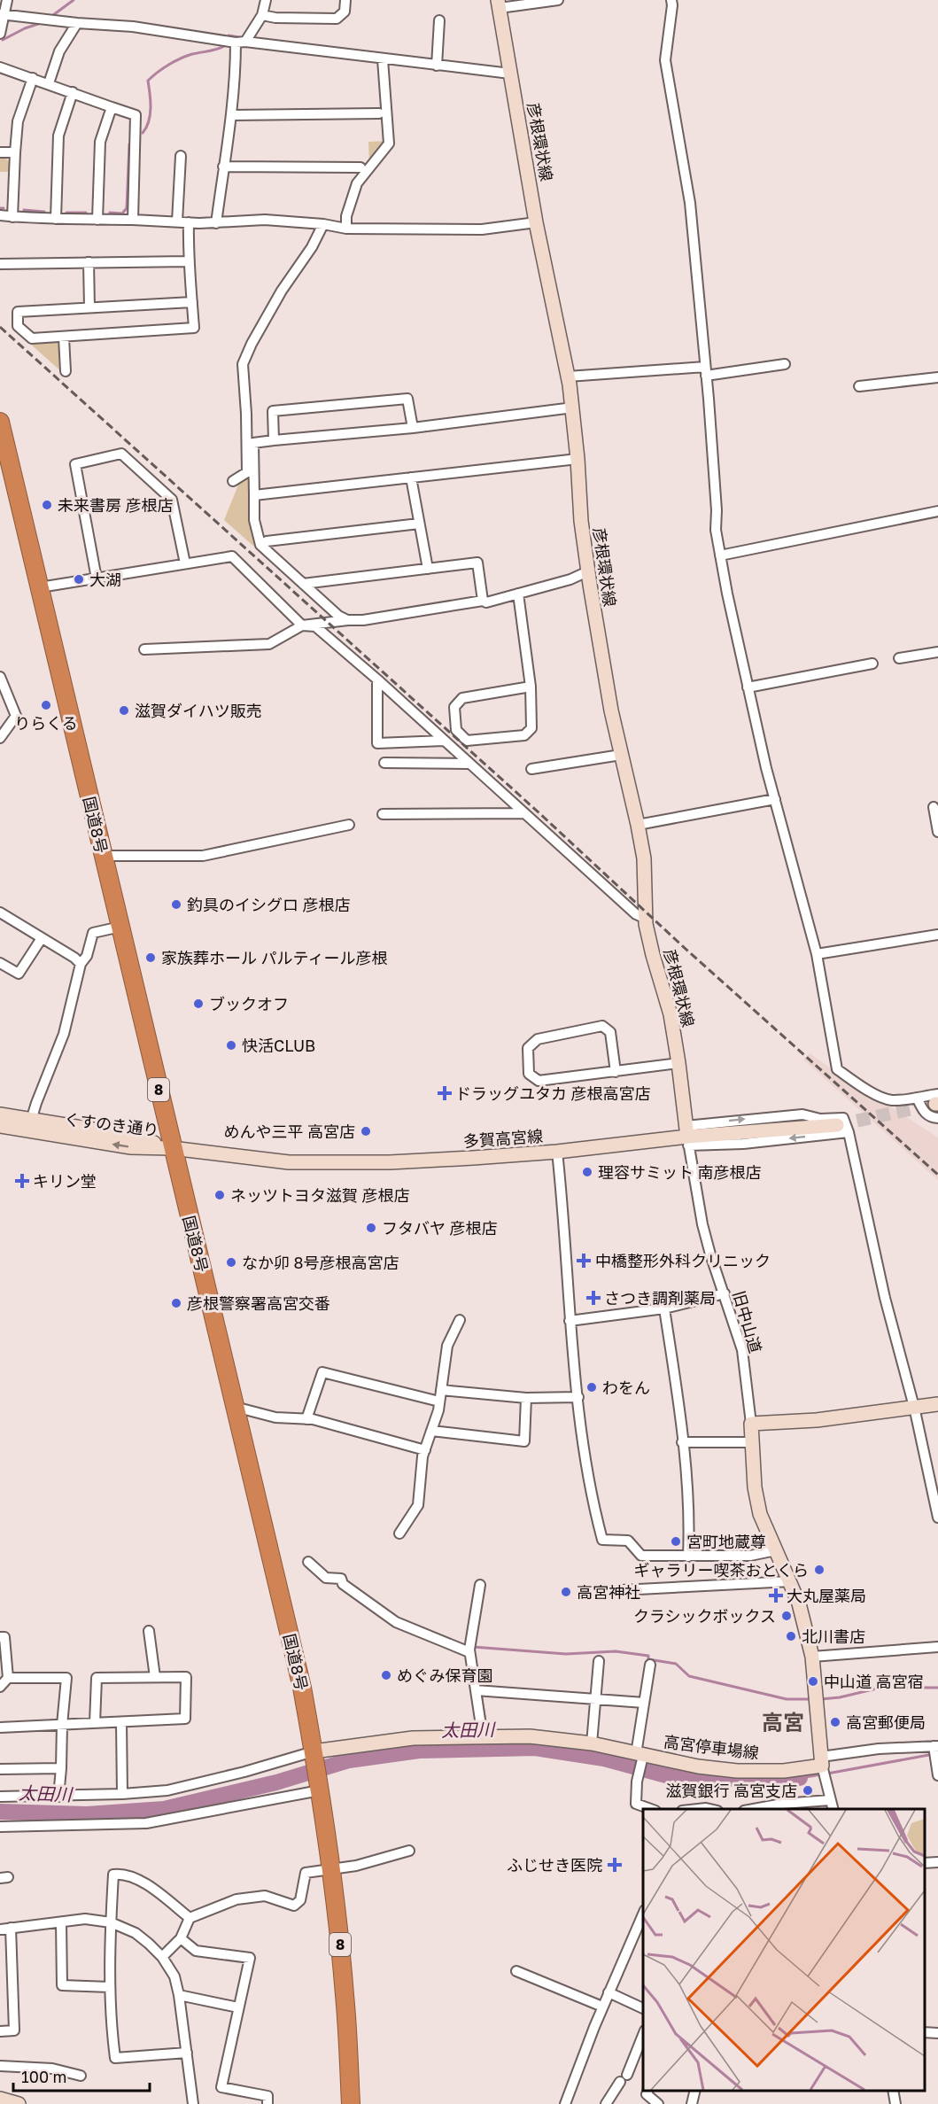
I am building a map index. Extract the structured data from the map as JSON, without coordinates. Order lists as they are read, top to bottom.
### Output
{
  "streets": {
    "highway": ["国道8号", "8"],
    "main road": [
      "彦根環状線",
      "くすのき通り",
      "多賀高宮線",
      "高宮停車場線"
    ],
    "street": ["旧中山道"]
  },
  "crossings": [
    ["彦根環状線", "多賀高宮線"],
    ["彦根環状線", "旧中山道"],
    ["国道8号", "くすのき通り"],
    ["国道8号", "多賀高宮線"],
    ["国道8号", "高宮停車場線"],
    ["くすのき通り", "多賀高宮線"],
    ["多賀高宮線", "旧中山道"]
  ],
  "districts": ["高宮"],
  "water": ["太田川"],
  "places": {
    "other": [
      "未来書房 彦根店",
      "大湖",
      "りらくる",
      "滋賀ダイハツ販売",
      "釣具のイシグロ 彦根店",
      "家族葬ホール パルティール彦根",
      "ブックオフ",
      "快活CLUB",
      "めんや三平 高宮店",
      "理容サミット 南彦根店",
      "ネッツトヨタ滋賀 彦根店",
      "フタバヤ 彦根店",
      "なか卯 8号彦根高宮店",
      "彦根警察署高宮交番",
      "わをん",
      "宮町地蔵尊",
      "ギャラリー喫茶おとくら",
      "高宮神社",
      "クラシックボックス",
      "北川書店",
      "めぐみ保育園",
      "中山道 高宮宿",
      "高宮郵便局",
      "滋賀銀行 高宮支店"
    ],
    "health": [
      "ドラッグユタカ 彦根高宮店",
      "キリン堂",
      "中橋整形外科クリニック",
      "さつき調剤薬局",
      "大丸屋薬局",
      "ふじせき医院"
    ]
  },
  "scale_bar": "100 m"
}
